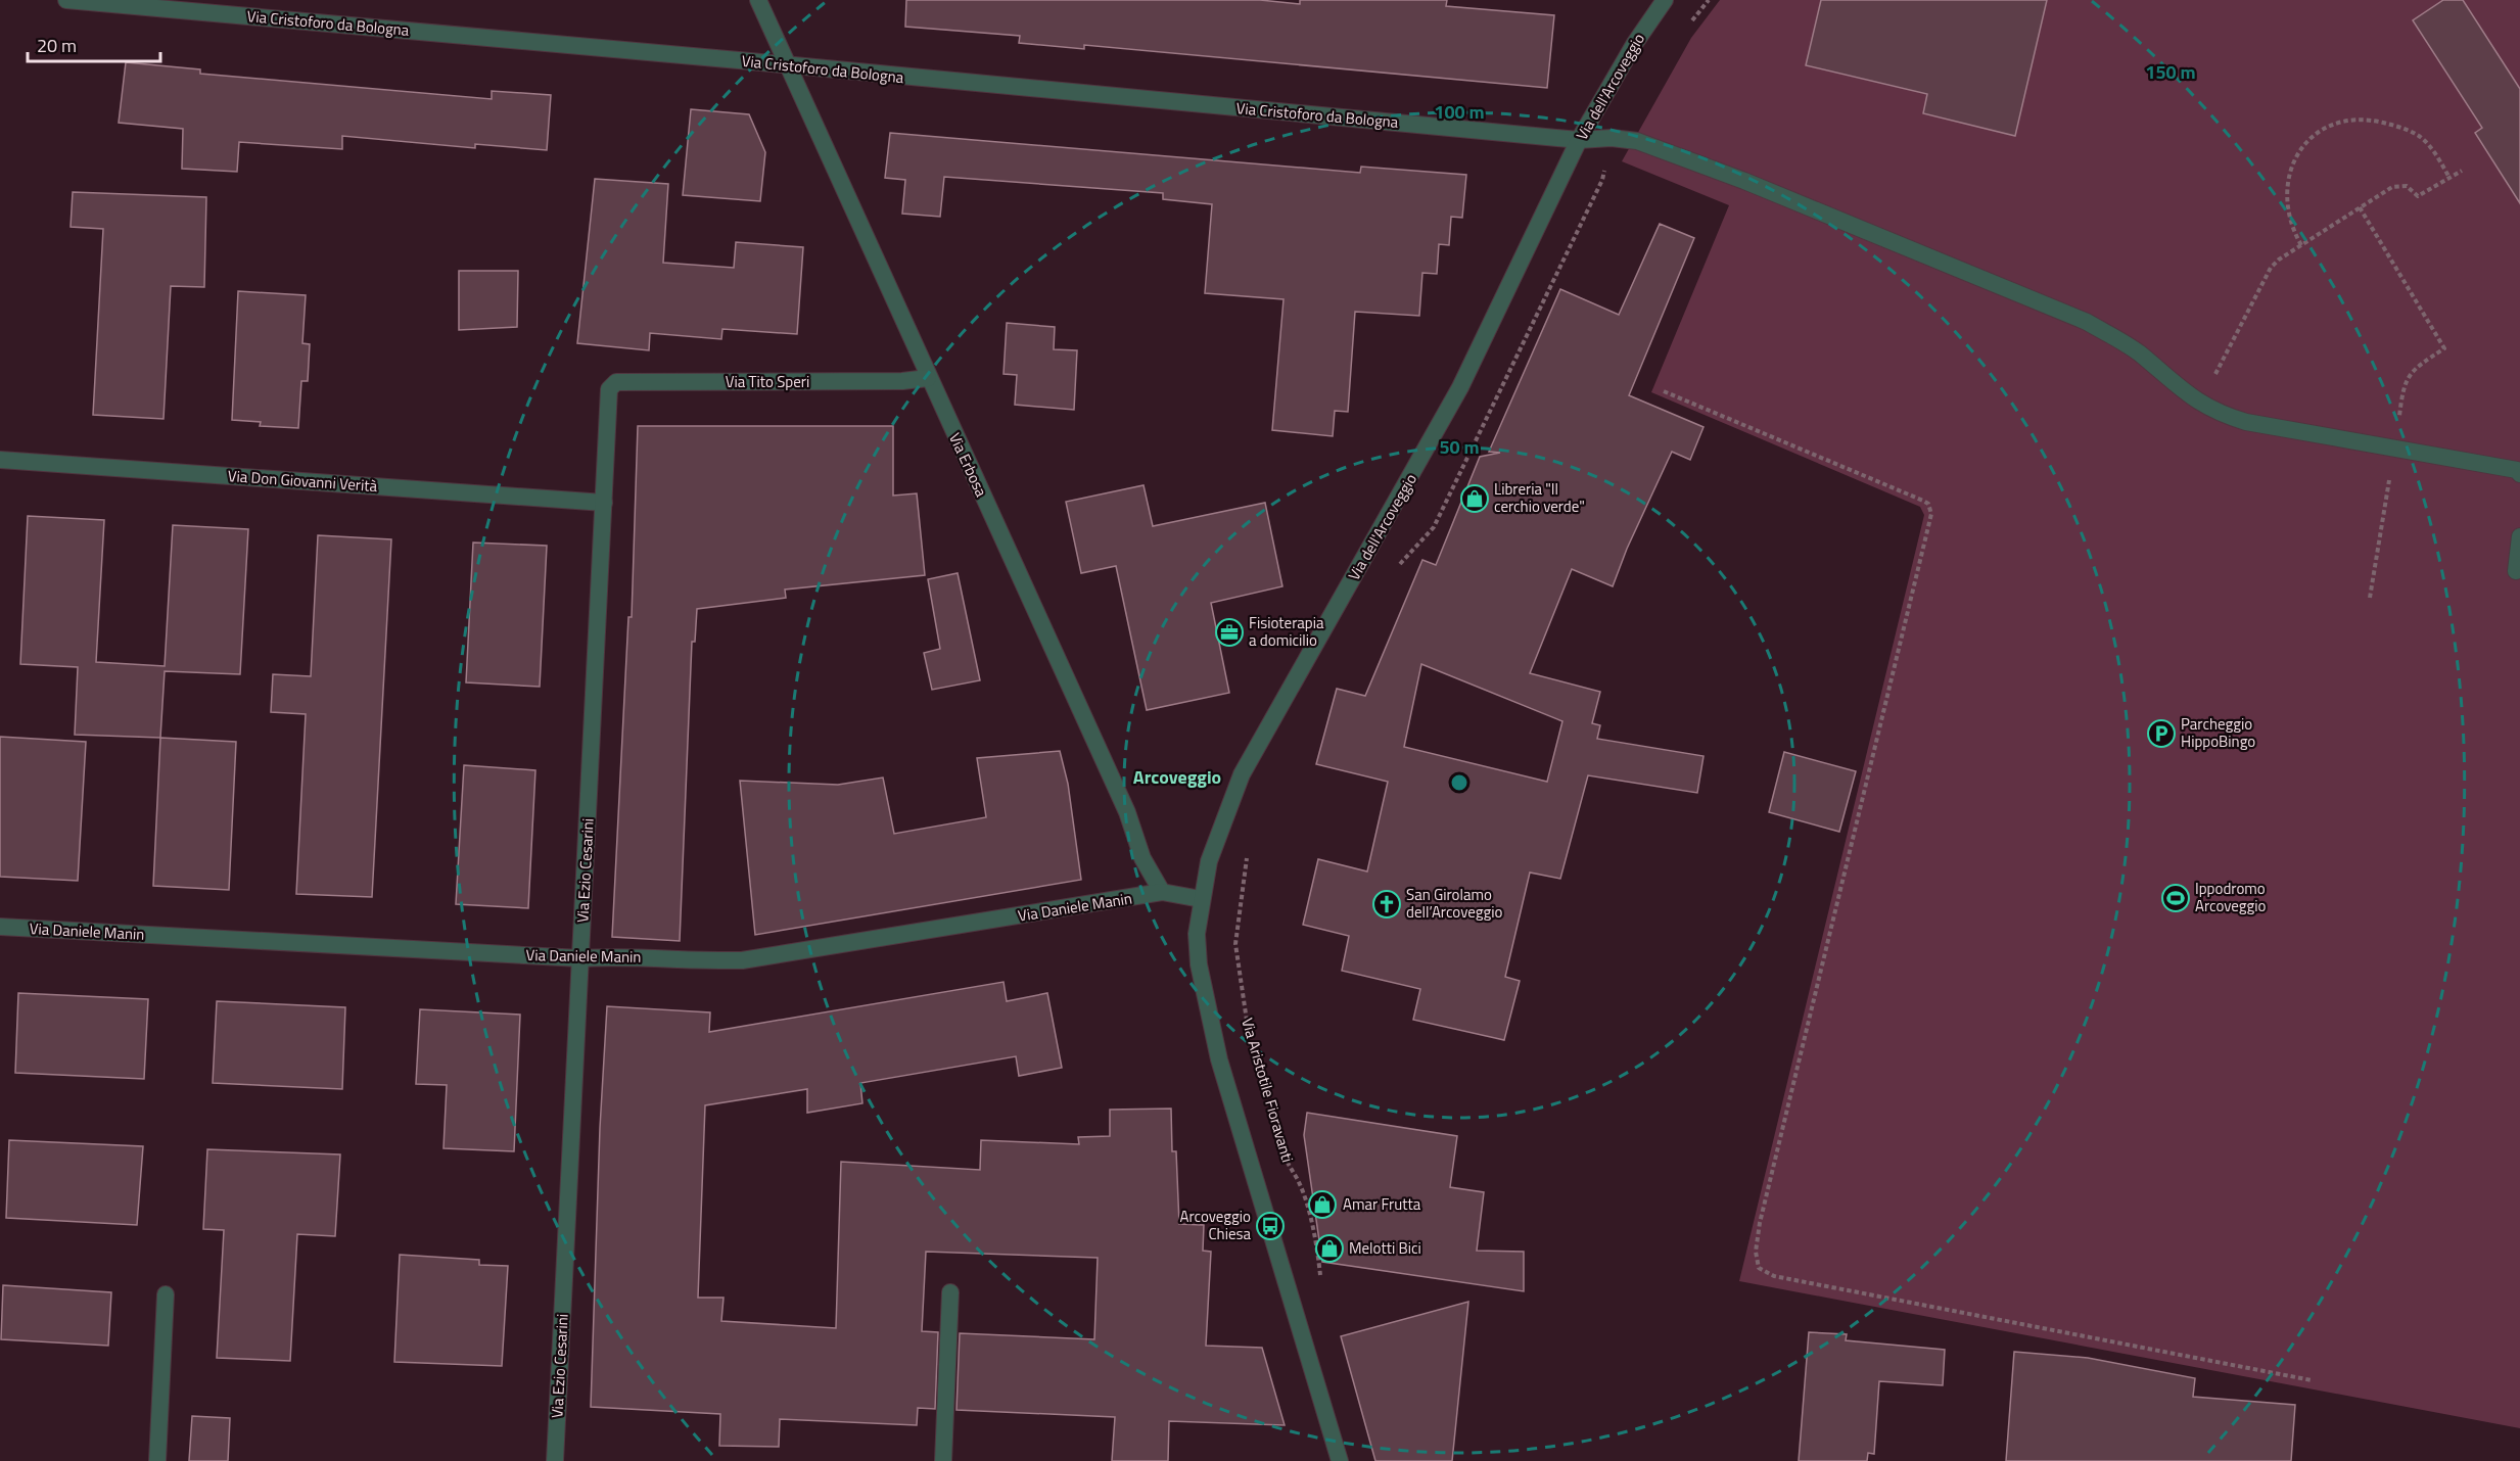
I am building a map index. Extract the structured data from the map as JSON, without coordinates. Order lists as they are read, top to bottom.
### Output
{
  "streets": {
    "street": [
      "Via Cristoforo da Bologna",
      "Via dell'Arcoveggio",
      "Via Tito Speri",
      "Via Erbosa",
      "Via Don Giovanni Verità",
      "Via Ezio Cesarini",
      "Via Daniele Manin"
    ],
    "path": ["Via Aristotile Fioravanti"]
  },
  "crossings": [
    ["Via Cristoforo da Bologna", "Via dell'Arcoveggio"],
    ["Via Cristoforo da Bologna", "Via Erbosa"],
    ["Via Tito Speri", "Via Erbosa"],
    ["Via Tito Speri", "Via Ezio Cesarini"],
    ["Via Erbosa", "Via Daniele Manin"],
    ["Via Don Giovanni Verità", "Via Ezio Cesarini"],
    ["Via Ezio Cesarini", "Via Daniele Manin"]
  ],
  "districts": ["Arcoveggio"],
  "places": {
    "shop": ["Libreria \"Il cerchio verde\"", "Amar Frutta", "Melotti Bici"],
    "office": ["Fisioterapia a domicilio"],
    "parking": ["Parcheggio HippoBingo"],
    "sports": ["Ippodromo Arcoveggio"],
    "church": ["San Girolamo dell’Arcoveggio"],
    "bus stop": ["Arcoveggio Chiesa"]
  },
  "scale_bar": "20 m",
  "rings": ["150 m", "100 m", "50 m"]
}
